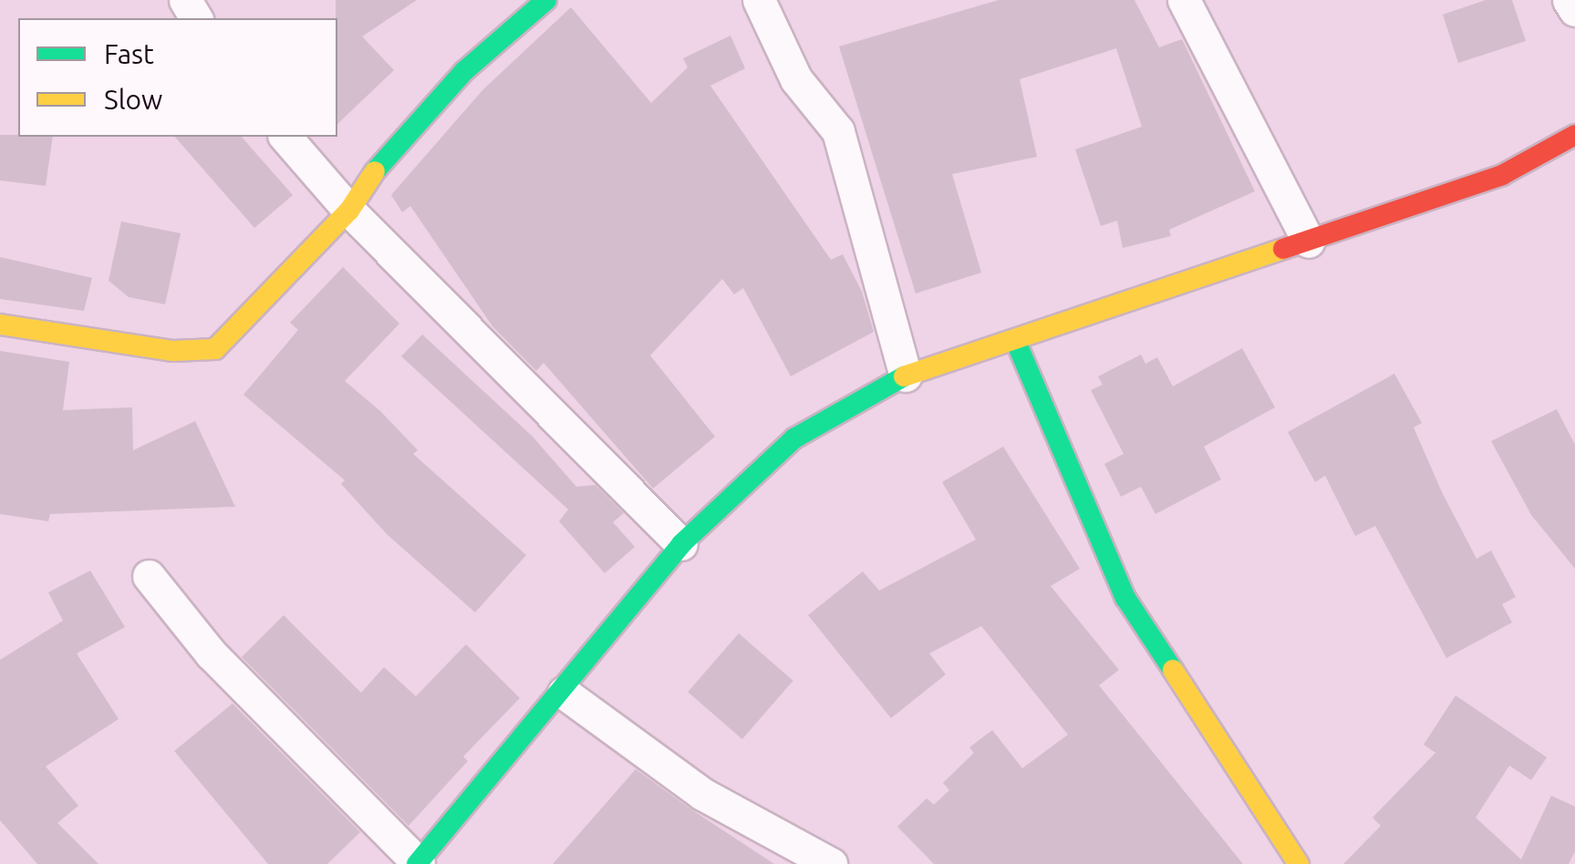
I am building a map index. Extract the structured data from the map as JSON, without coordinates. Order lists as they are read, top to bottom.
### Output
{
  "legend": ["Fast", "Slow"]
}
